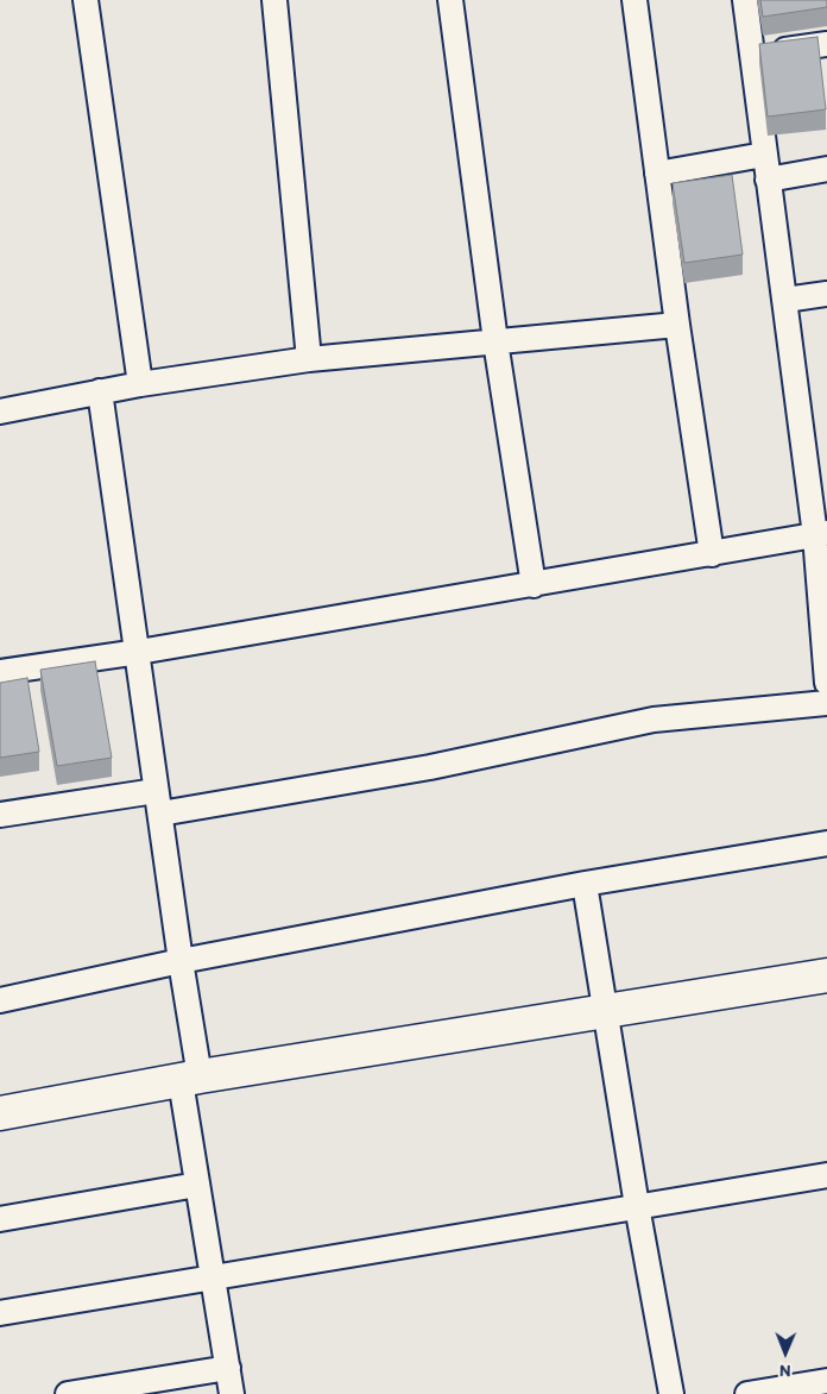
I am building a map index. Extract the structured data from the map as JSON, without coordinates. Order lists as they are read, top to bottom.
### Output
{
  "north": "bottom"
}
